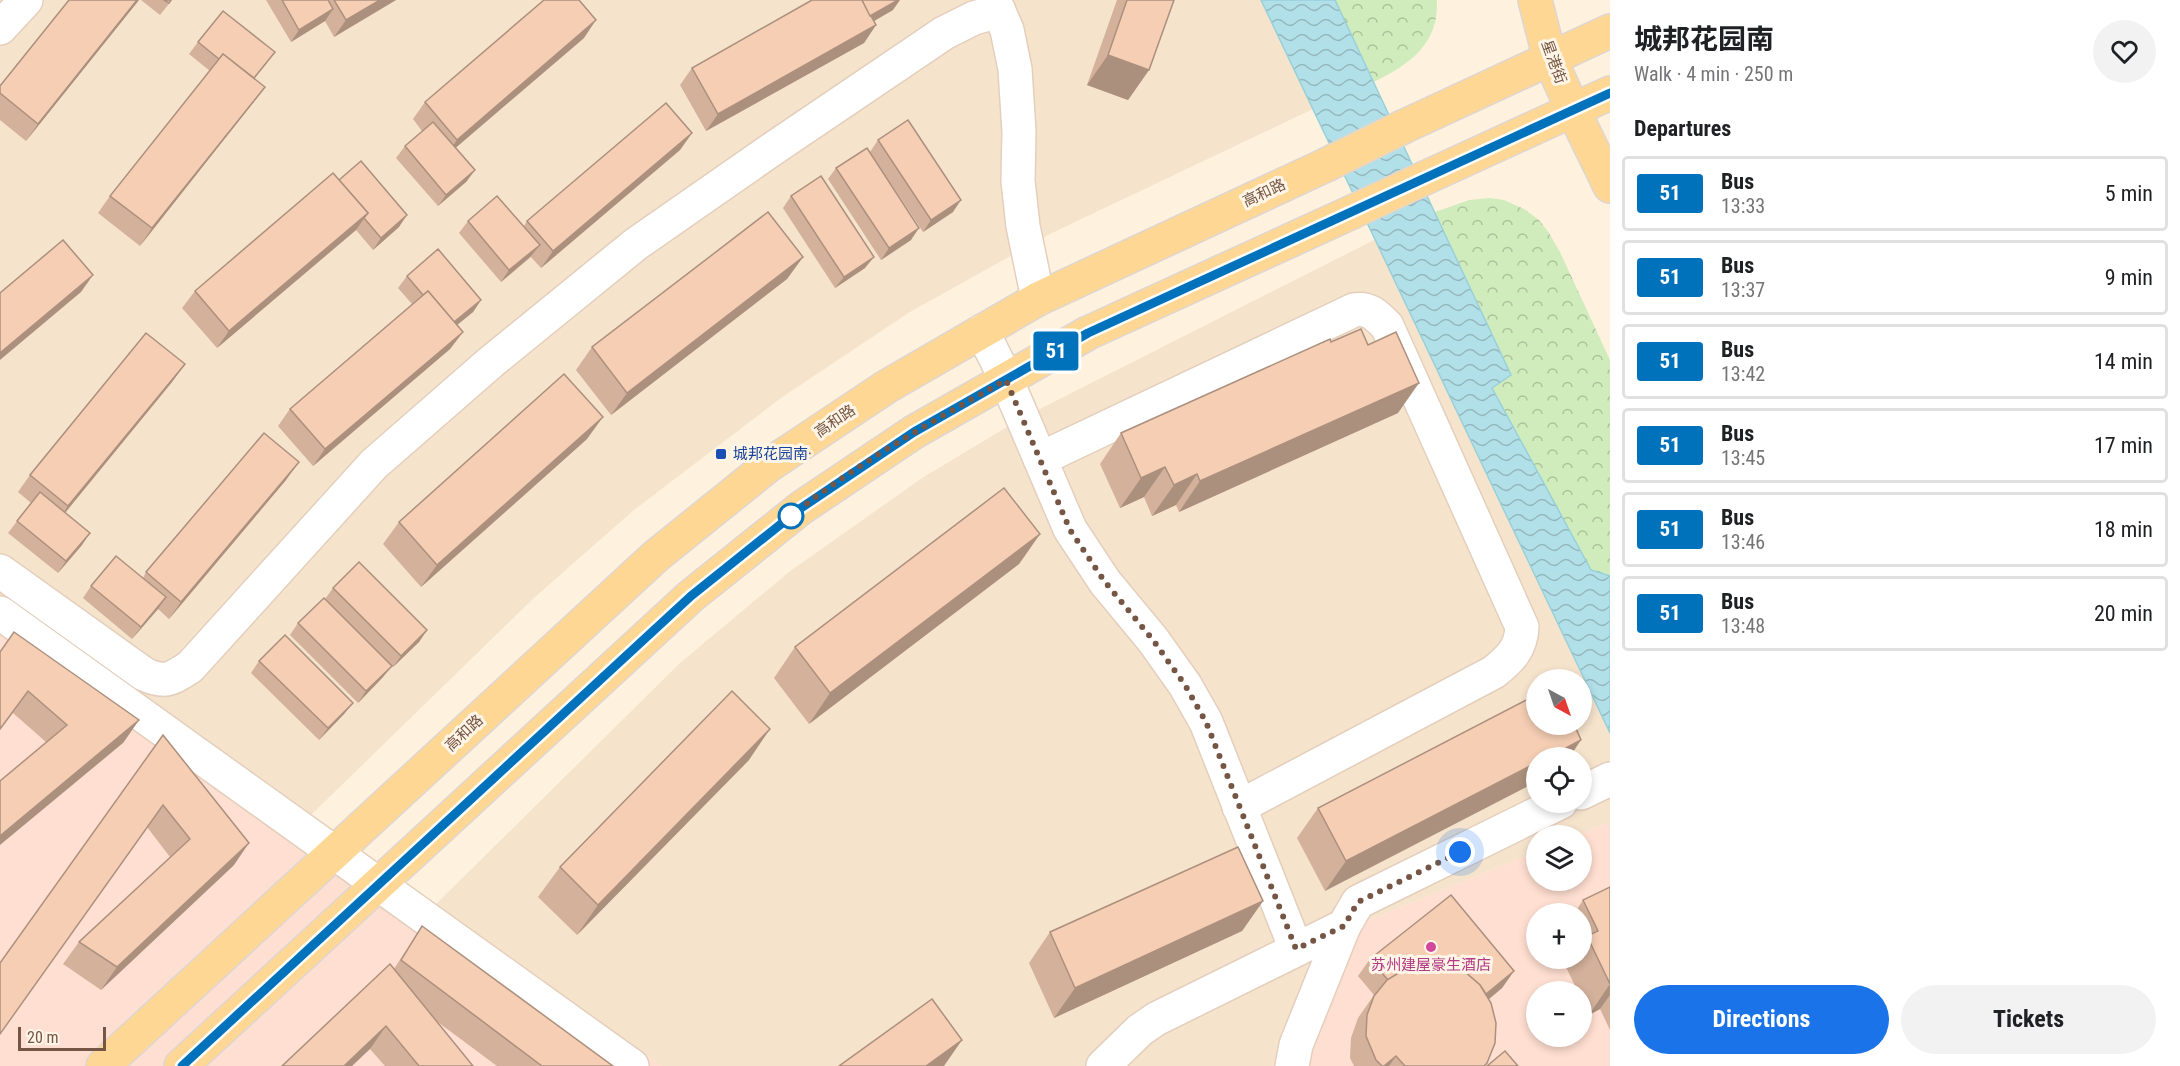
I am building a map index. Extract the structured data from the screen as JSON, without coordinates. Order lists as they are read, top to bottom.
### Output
{
  "streets": {
    "main road": ["星港街", "高和路"]
  },
  "crossings": [
    ["星港街", "高和路"]
  ],
  "places": {
    "transit": ["城邦花园南·"],
    "other": ["苏州建屋豪生酒店"]
  },
  "lines": ["bus line 51"],
  "scale_bar": "20 m",
  "north": "bottom right",
  "page": {
    "on_map": "51",
    "heading": [
      ["城邦花园南", "Walk · 4 min · 250 m"],
      "Departures"
    ],
    "list": [
      {
        "mark": "51",
        "name": "Bus",
        "note": "13:33",
        "value": "5 min"
      },
      {
        "mark": "51",
        "name": "Bus",
        "note": "13:37",
        "value": "9 min"
      },
      {
        "mark": "51",
        "name": "Bus",
        "note": "13:42",
        "value": "14 min"
      },
      {
        "mark": "51",
        "name": "Bus",
        "note": "13:45",
        "value": "17 min"
      },
      {
        "mark": "51",
        "name": "Bus",
        "note": "13:46",
        "value": "18 min"
      },
      {
        "mark": "51",
        "name": "Bus",
        "note": "13:48",
        "value": "20 min"
      }
    ],
    "map_buttons": ["+", "−"],
    "buttons": ["Directions", "Tickets"],
    "scale": "20 m"
  }
}
